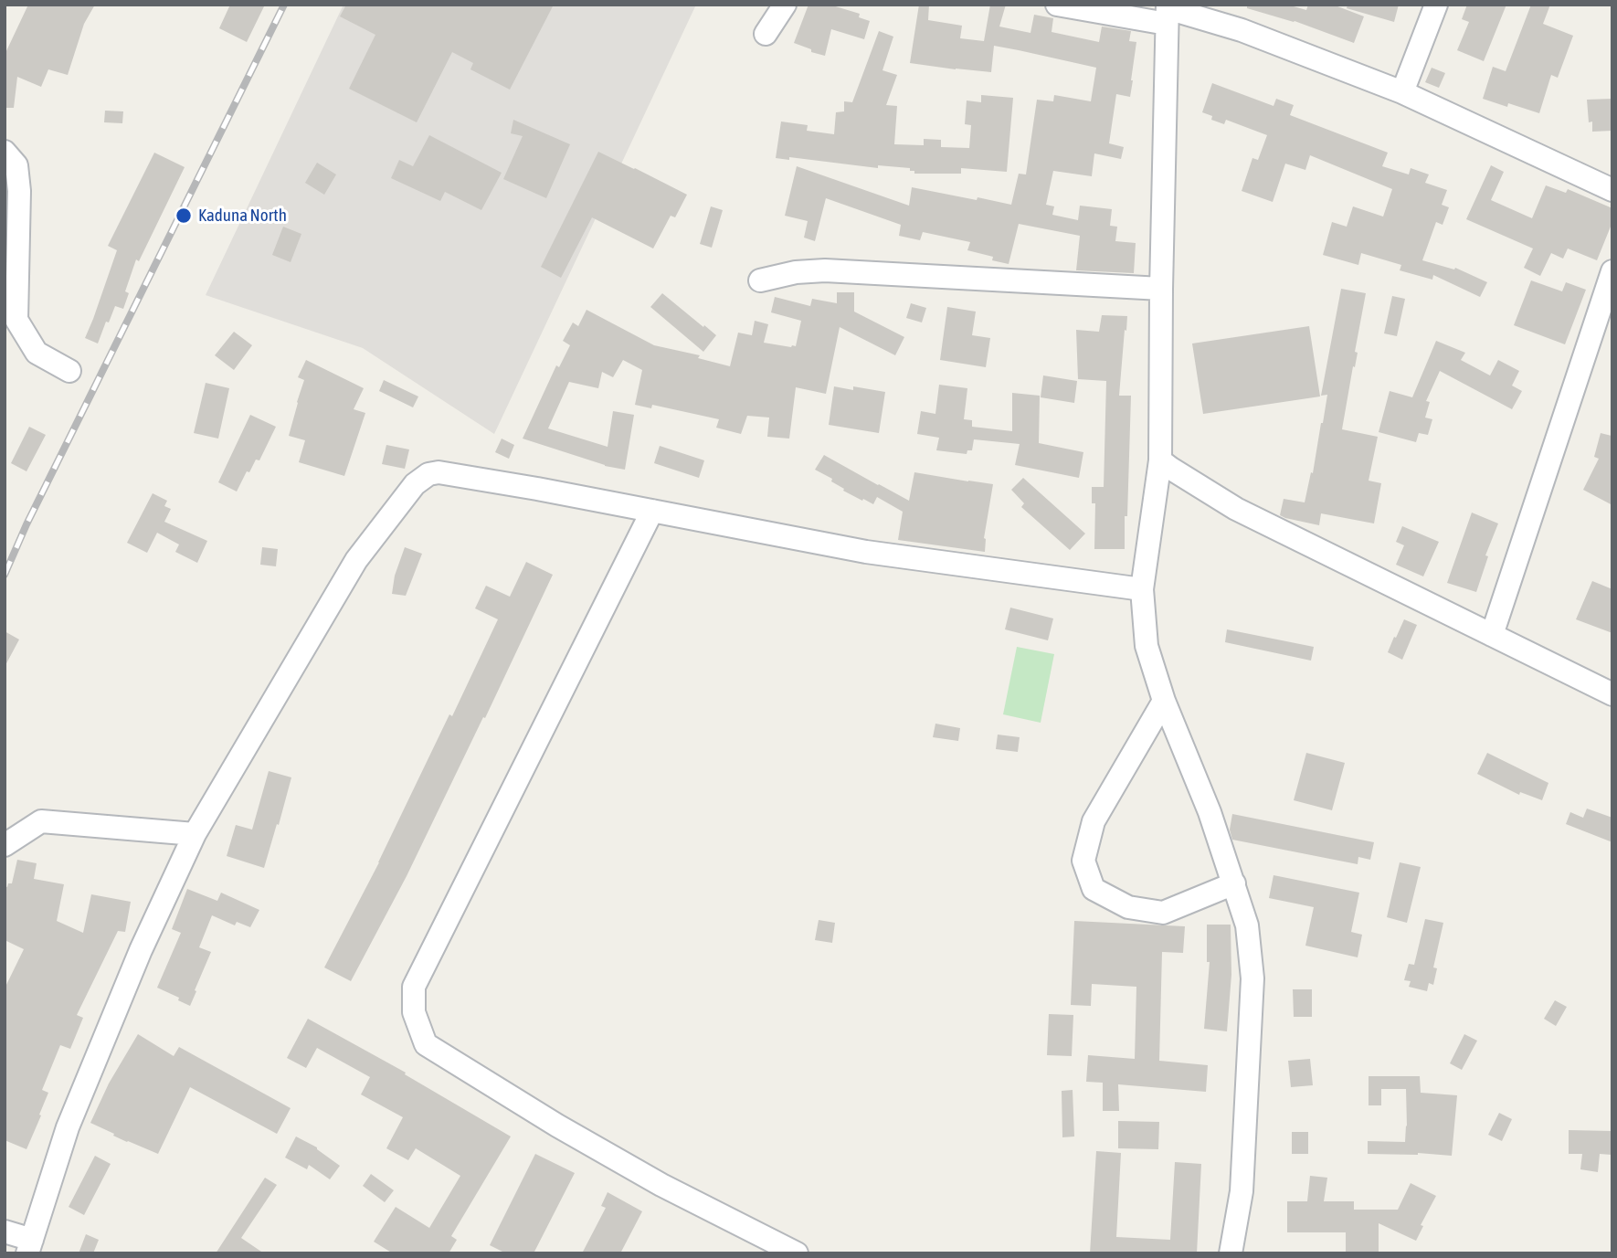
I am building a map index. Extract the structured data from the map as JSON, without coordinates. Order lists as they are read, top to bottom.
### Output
{
  "places": ["Kaduna North"]
}
